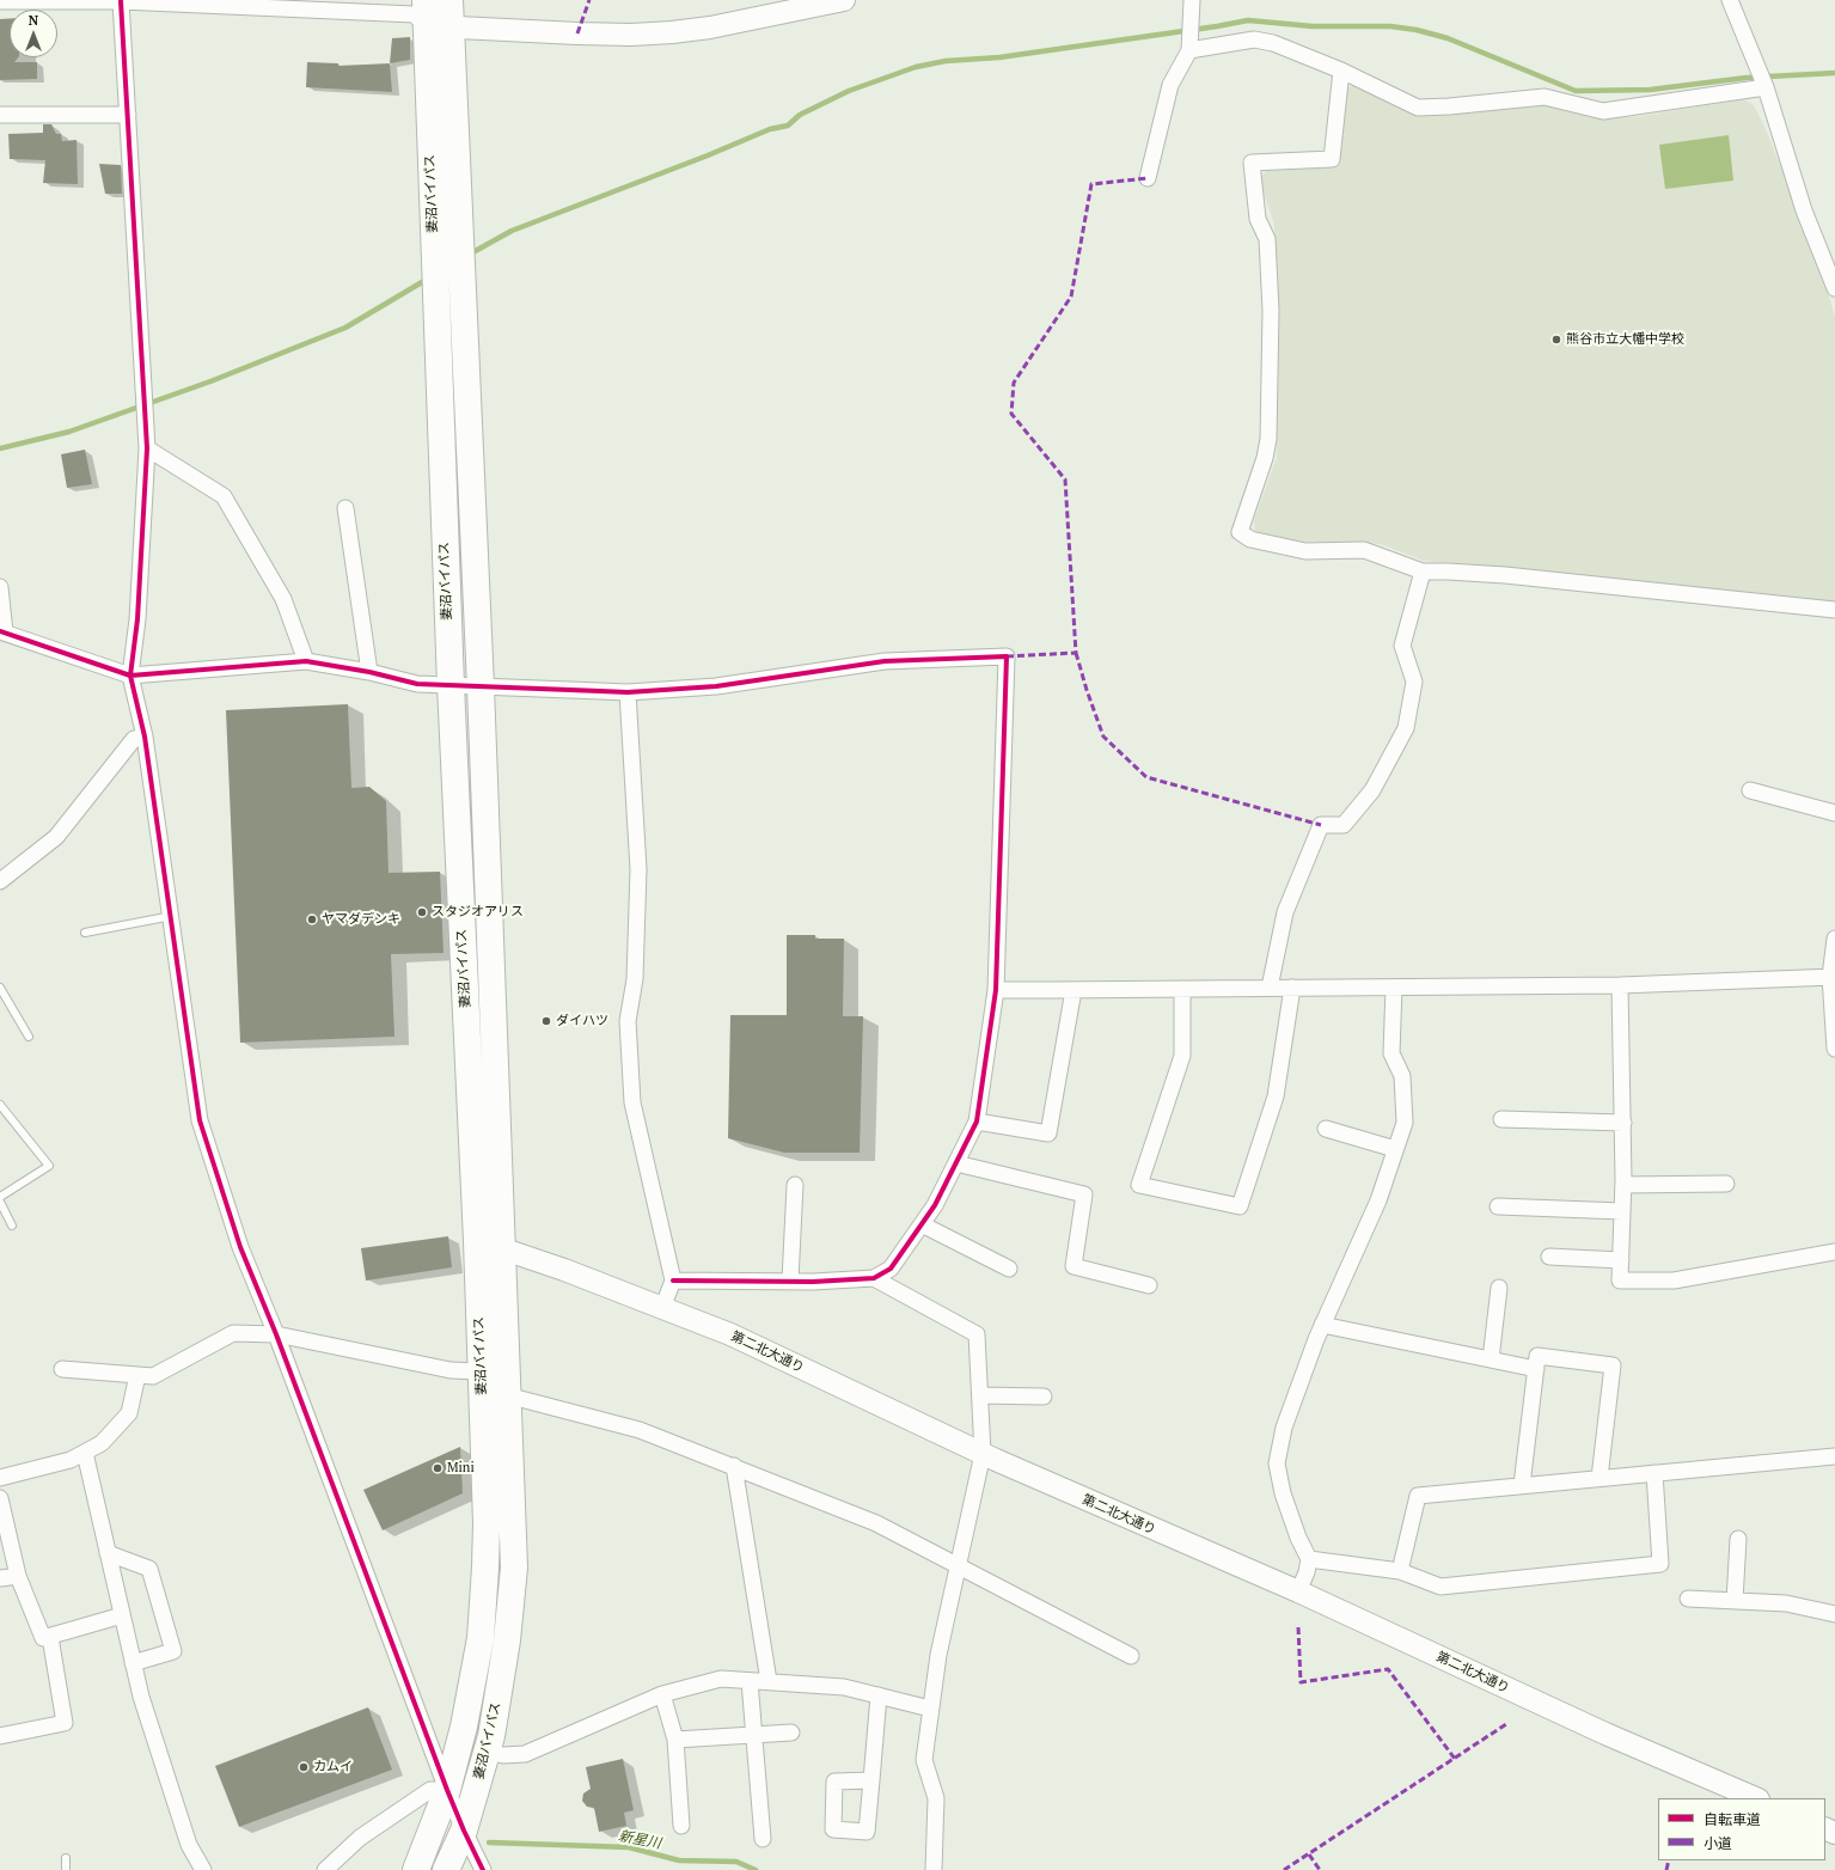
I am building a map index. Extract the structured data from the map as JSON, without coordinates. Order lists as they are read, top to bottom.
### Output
{
  "streets": {
    "highway": ["妻沼バイパス"],
    "street": ["第二北大通り"]
  },
  "crossings": [
    ["妻沼バイパス", "第二北大通り"]
  ],
  "water": ["新星川"],
  "places": [
    "熊谷市立大幡中学校",
    "スタジオアリス",
    "ヤマダデンキ",
    "ダイハツ",
    "Mini",
    "カムイ"
  ],
  "legend": ["自転車道", "小道"],
  "north": "top"
}
